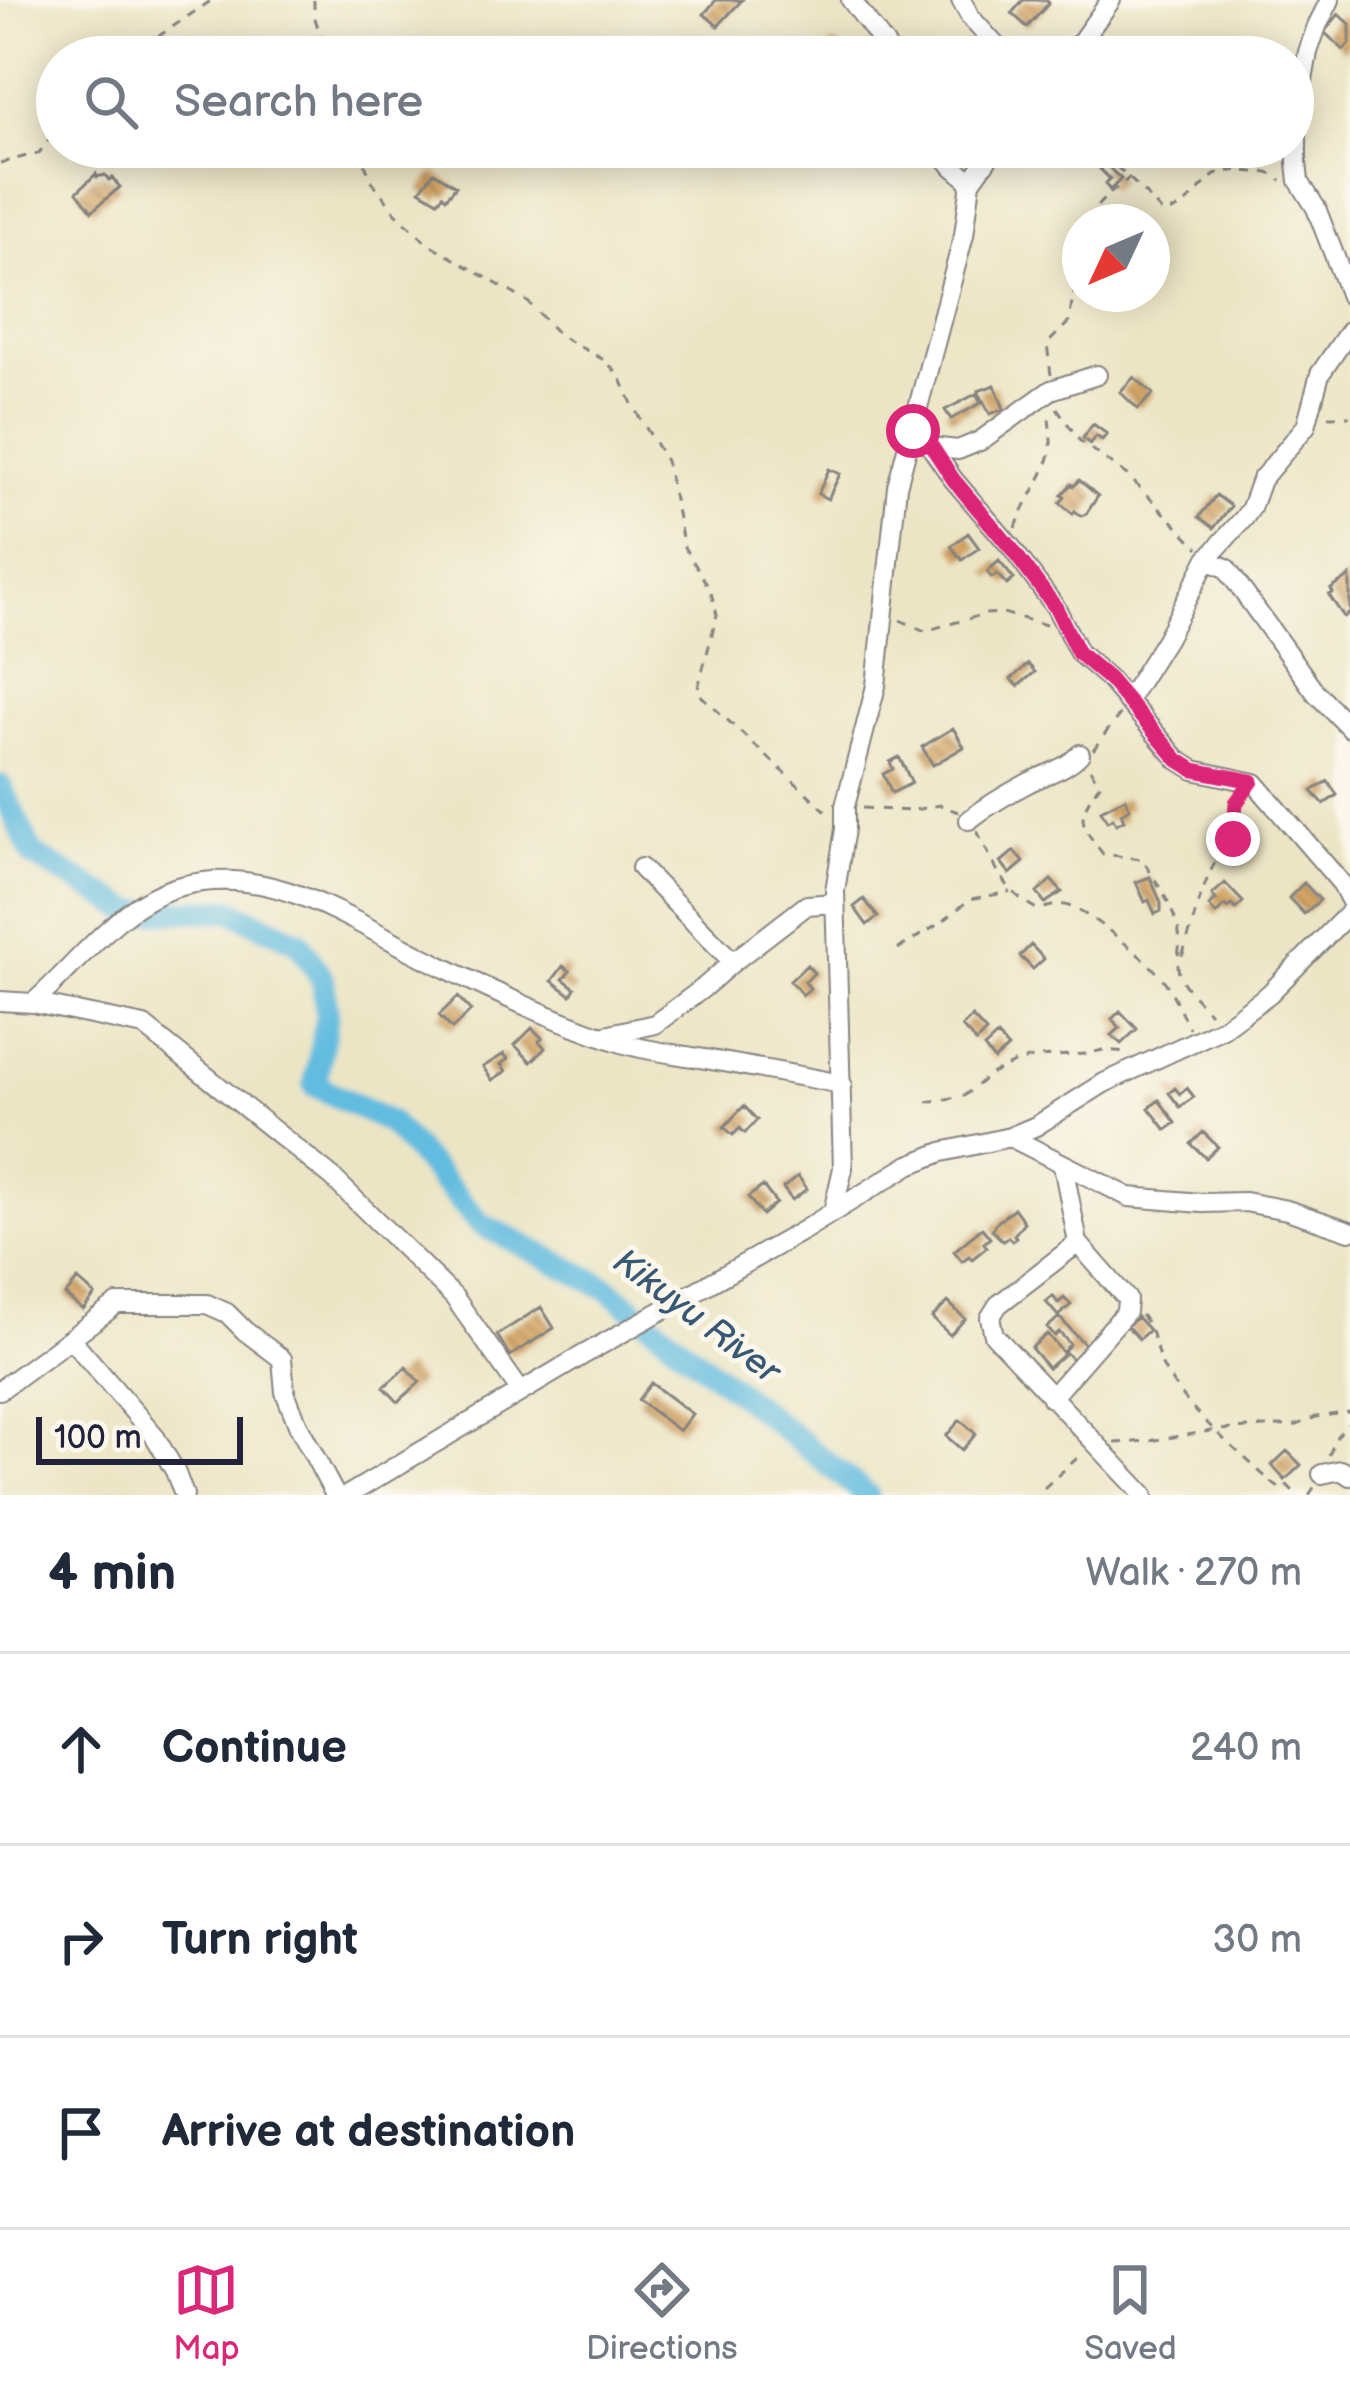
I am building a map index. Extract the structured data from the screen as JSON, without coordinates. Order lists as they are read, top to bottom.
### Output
{
  "water": ["Kikuyu River"],
  "scale_bar": "100 m",
  "north": "bottom left",
  "page": {
    "search": "Search here",
    "scale": "100 m",
    "heading": ["4 min", "Walk · 270 m"],
    "list": [
      ["Continue", "240 m"],
      ["Turn right", "30 m"],
      "Arrive at destination"
    ],
    "nav": ["Map", "Directions", "Saved"]
  }
}
